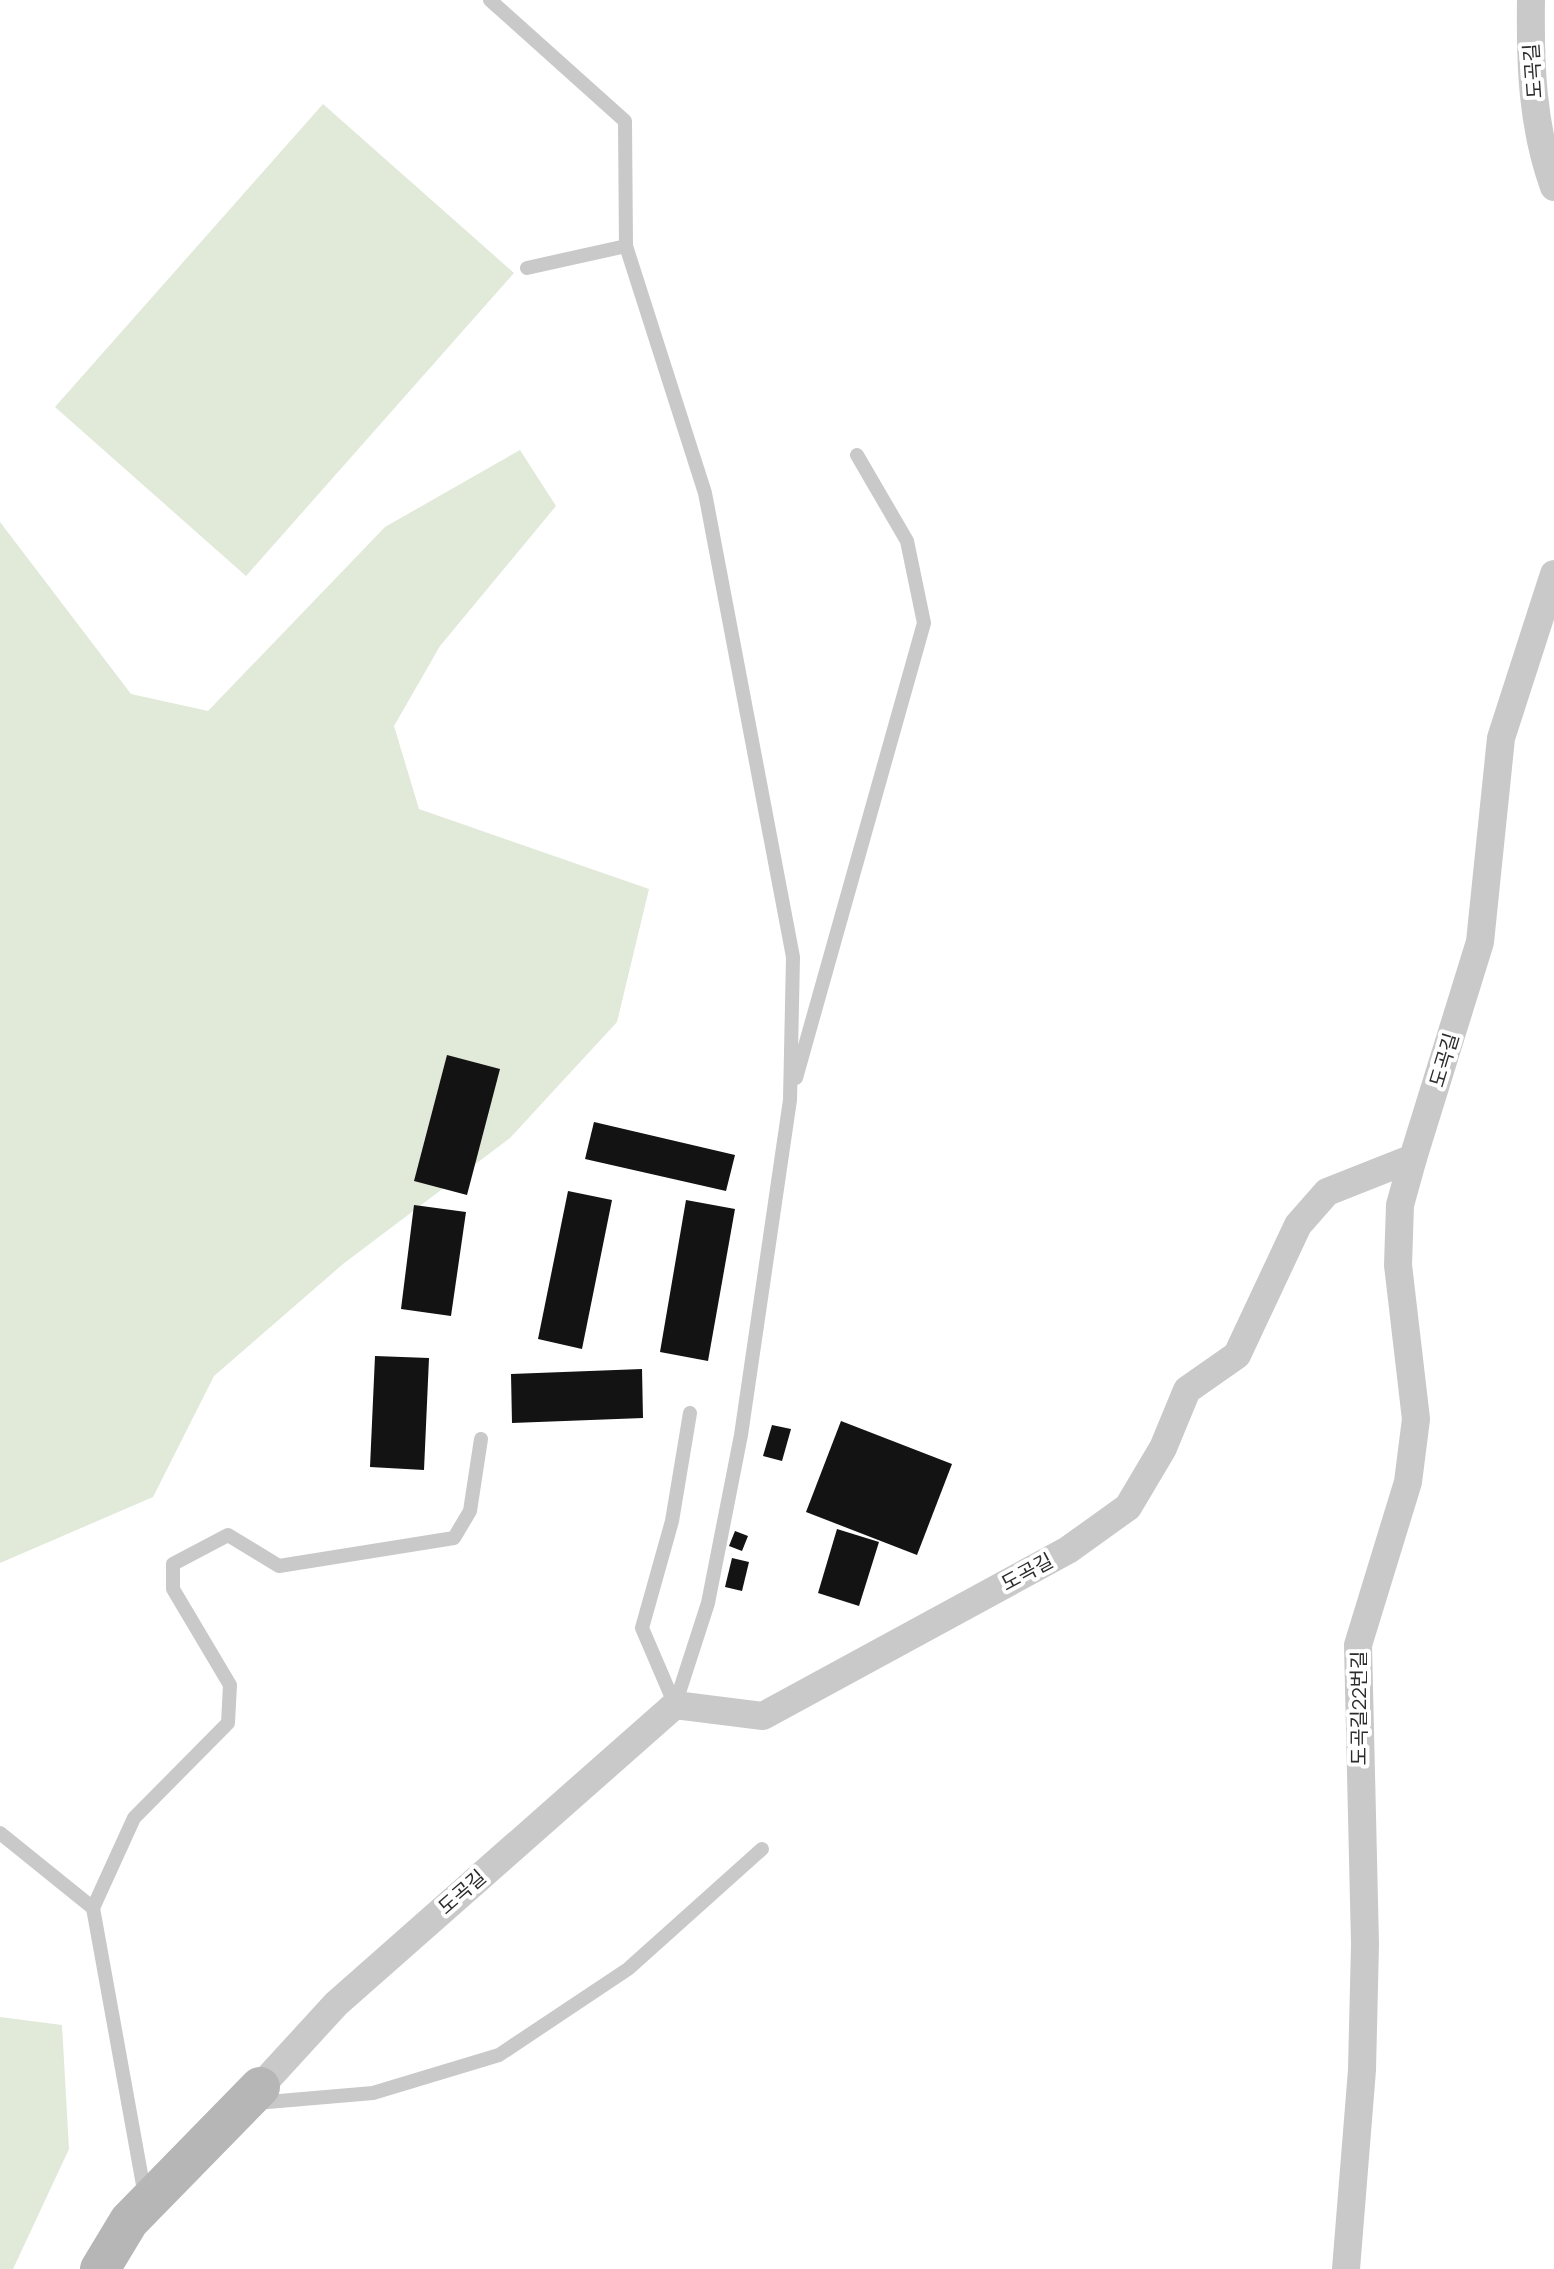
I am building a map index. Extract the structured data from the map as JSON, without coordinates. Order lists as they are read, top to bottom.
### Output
{
  "streets": {
    "street": ["도곡길", "도곡길22번길"]
  },
  "crossings": [
    ["도곡길", "도곡길22번길"]
  ]
}
